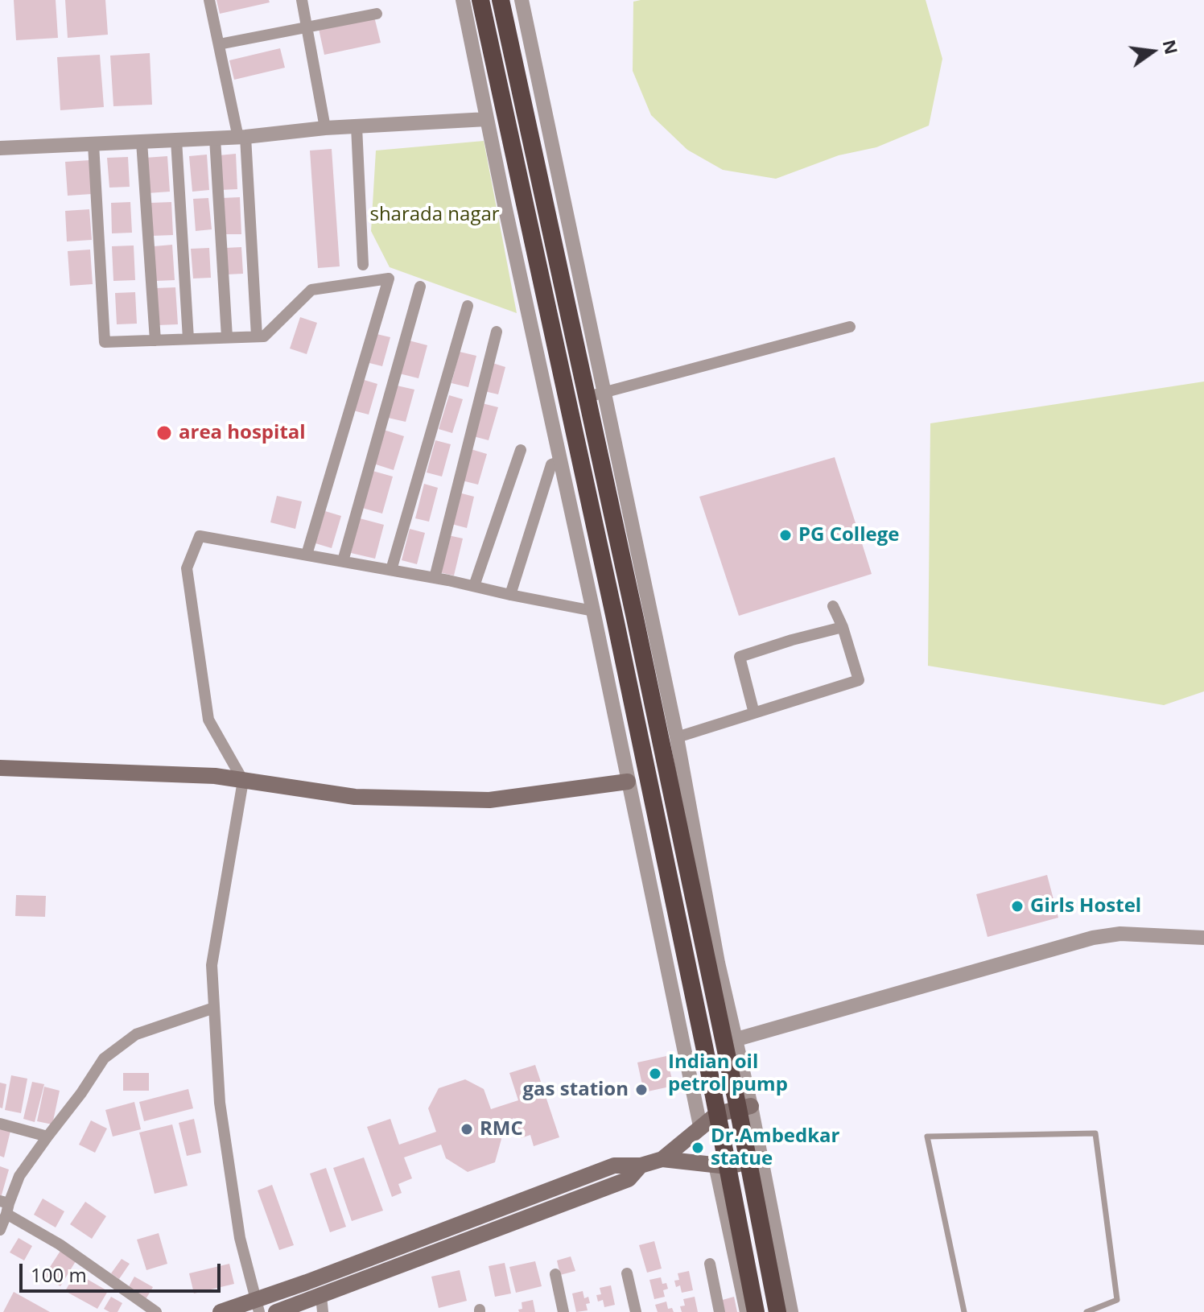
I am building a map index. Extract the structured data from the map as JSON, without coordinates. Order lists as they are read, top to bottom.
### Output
{
  "parks": ["sharada nagar"],
  "places": [
    "area hospital",
    "PG College",
    "Girls Hostel",
    "Indian oil petrol pump",
    "gas station",
    "RMC",
    "Dr.Ambedkar statue"
  ],
  "scale_bar": "100 m",
  "north": "right"
}
